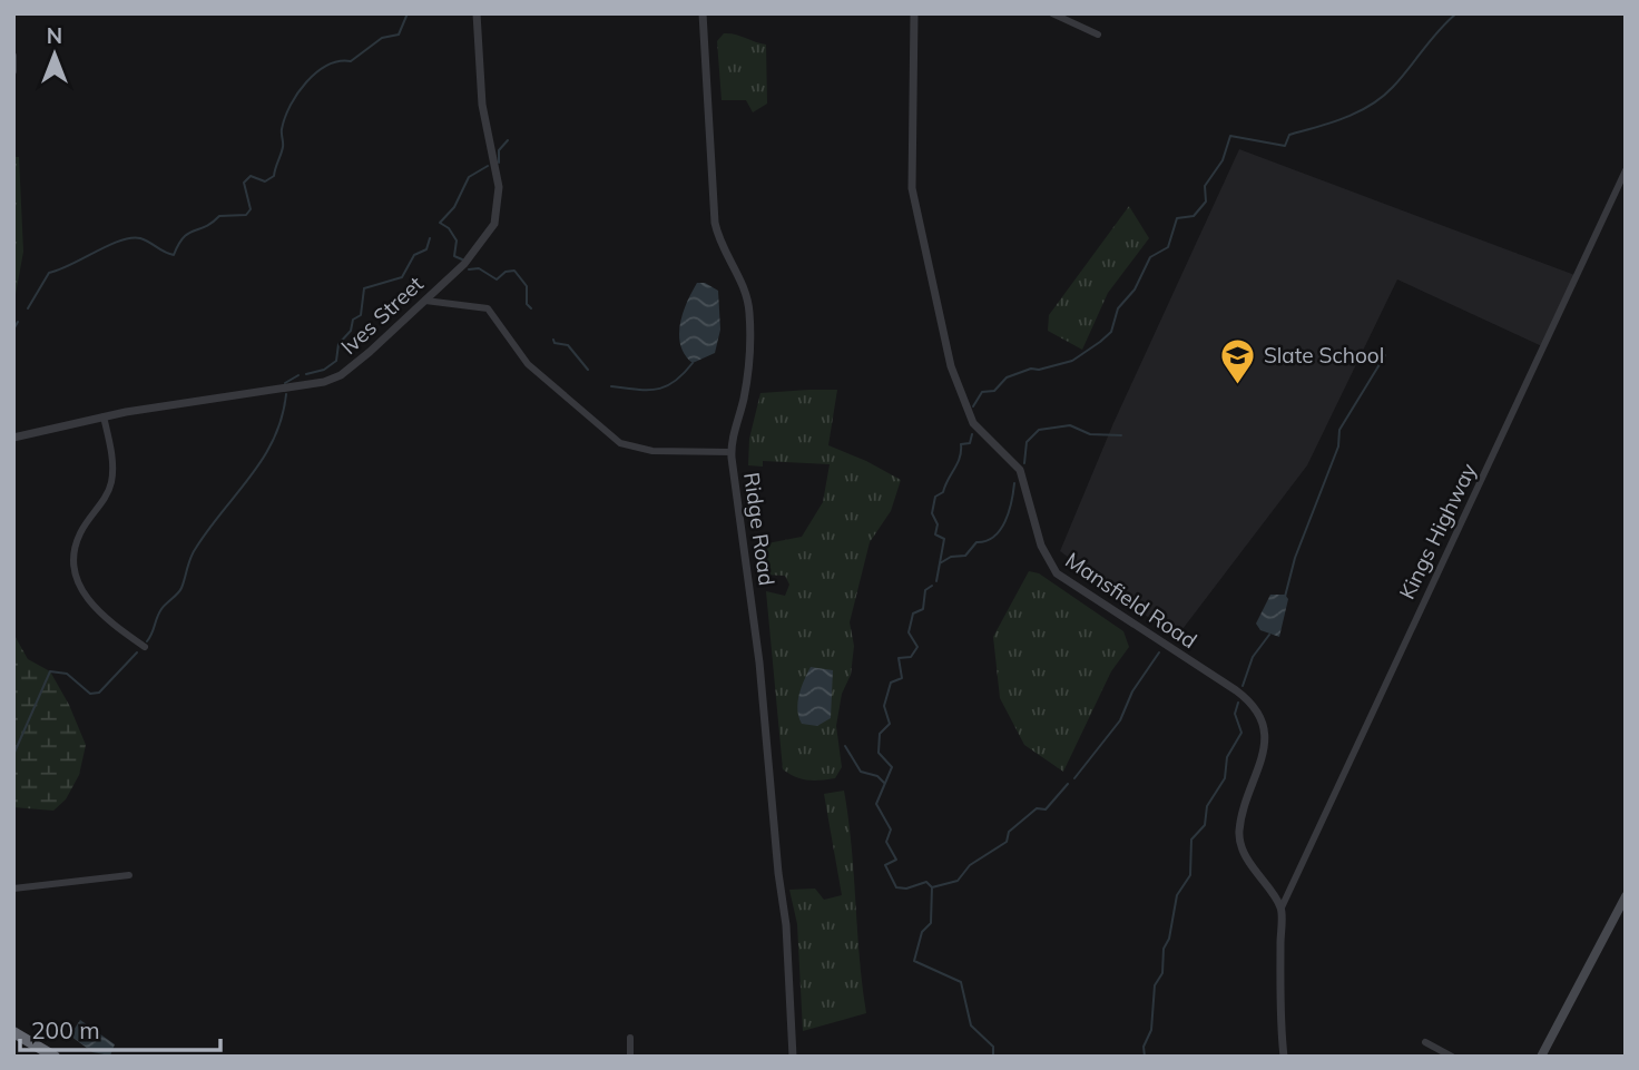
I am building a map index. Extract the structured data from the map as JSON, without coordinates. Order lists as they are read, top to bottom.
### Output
{
  "streets": {
    "street": [
      "Ives Street",
      "Ridge Road",
      "Kings Highway",
      "Mansfield Road"
    ]
  },
  "crossings": [
    ["Kings Highway", "Mansfield Road"]
  ],
  "places": {
    "school or university": ["Slate School"]
  },
  "scale_bar": "200 m",
  "north": "top"
}
